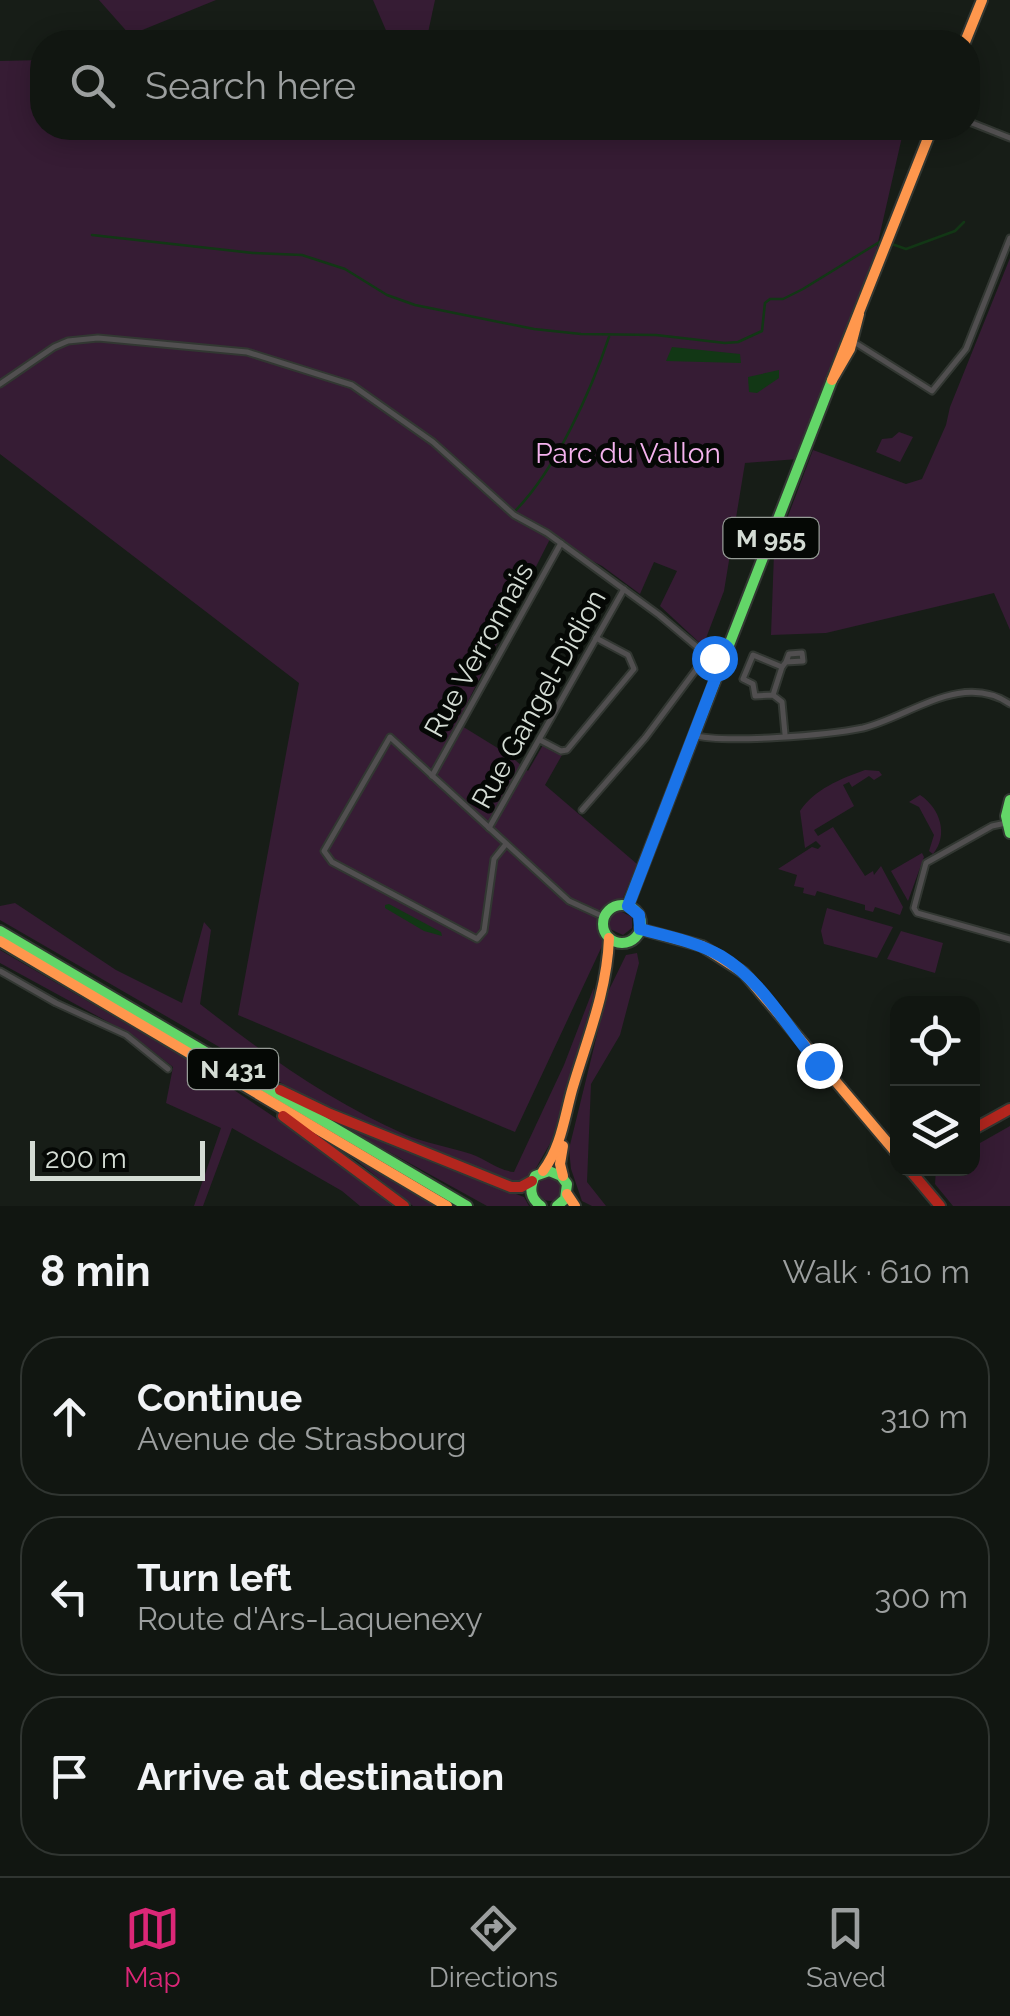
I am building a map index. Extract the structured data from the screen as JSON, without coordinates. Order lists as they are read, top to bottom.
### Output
{
  "streets": {
    "main road": ["M 955", "N 431"],
    "street": ["Rue Verronnais", "Rue Gangel-Didion"]
  },
  "parks": ["Parc du Vallon"],
  "scale_bar": "200 m",
  "page": {
    "search": "Search here",
    "scale": "200 m",
    "heading": ["8 min", "Walk · 610 m"],
    "list": [
      ["Continue", "Avenue de Strasbourg", "310 m"],
      ["Turn left", "Route d'Ars-Laquenexy", "300 m"],
      "Arrive at destination"
    ],
    "nav": ["Map", "Directions", "Saved"]
  }
}
